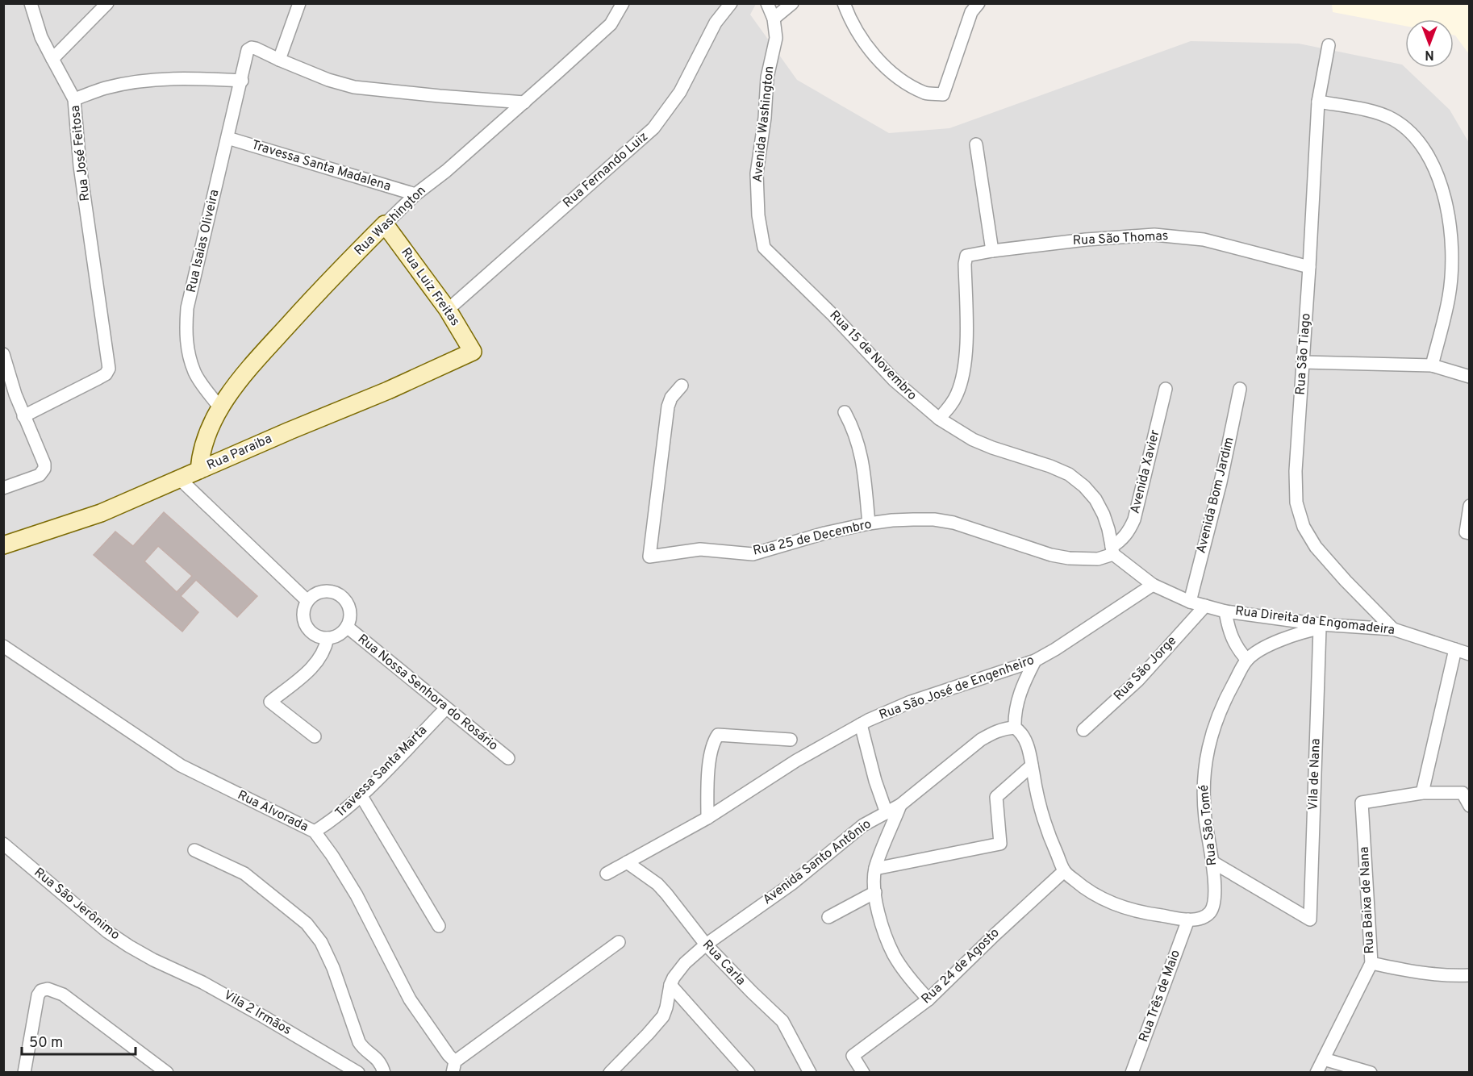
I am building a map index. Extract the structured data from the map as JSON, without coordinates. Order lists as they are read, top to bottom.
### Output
{
  "streets": {
    "street": [
      "Avenida Washington",
      "Rua José Feitosa",
      "Travessa Santa Madalena",
      "Rua Fernando Luiz",
      "Rua Washington",
      "Rua São Thomas",
      "Rua Isaias Oliveira",
      "Rua Luiz Freitas",
      "Rua São Tiago",
      "Rua 15 de Novembro",
      "Rua Paraiba",
      "Avenida Xavier",
      "Avenida Bom Jardim",
      "Rua 25 de Decembro",
      "Rua Direita da Engomadeira",
      "Rua São Jorge",
      "Rua São José de Engenheiro",
      "Rua Nossa Senhora do Rosário",
      "Travessa Santa Marta",
      "Vila de Nana",
      "Rua Alvorada",
      "Rua São Tomé",
      "Avenida Santo Antônio",
      "Rua Baixa de Nana",
      "Rua São Jerônimo",
      "Rua Carla",
      "Rua 24 de Agosto",
      "Rua Três de Maio",
      "Vila 2 Irmãos"
    ]
  },
  "crossings": [
    ["Avenida Washington", "Rua 15 de Novembro"],
    ["Rua José Feitosa", "Rua Isaias Oliveira"],
    ["Travessa Santa Madalena", "Rua Washington"],
    ["Travessa Santa Madalena", "Rua Isaias Oliveira"],
    ["Rua Fernando Luiz", "Rua Luiz Freitas"],
    ["Rua Washington", "Rua Isaias Oliveira"],
    ["Rua Washington", "Rua Luiz Freitas"],
    ["Rua Washington", "Rua Paraiba"],
    ["Rua São Thomas", "Rua São Tiago"],
    ["Rua São Thomas", "Rua 15 de Novembro"],
    ["Rua Luiz Freitas", "Rua Paraiba"],
    ["Rua São Tiago", "Rua Direita da Engomadeira"],
    ["Rua 15 de Novembro", "Avenida Xavier"],
    ["Rua 15 de Novembro", "Rua 25 de Decembro"],
    ["Rua 15 de Novembro", "Rua Direita da Engomadeira"],
    ["Avenida Xavier", "Rua 25 de Decembro"],
    ["Avenida Xavier", "Rua Direita da Engomadeira"],
    ["Avenida Bom Jardim", "Rua Direita da Engomadeira"],
    ["Rua 25 de Decembro", "Rua Direita da Engomadeira"],
    ["Rua Direita da Engomadeira", "Rua São Jorge"],
    ["Rua Direita da Engomadeira", "Rua São José de Engenheiro"],
    ["Rua Direita da Engomadeira", "Vila de Nana"],
    ["Rua São José de Engenheiro", "Rua Carla"],
    ["Rua Nossa Senhora do Rosário", "Travessa Santa Marta"],
    ["Travessa Santa Marta", "Rua Alvorada"],
    ["Vila de Nana", "Rua São Tomé"],
    ["Rua São Tomé", "Rua Três de Maio"],
    ["Avenida Santo Antônio", "Rua Carla"],
    ["Rua São Jerônimo", "Vila 2 Irmãos"]
  ],
  "scale_bar": "50 m",
  "north": "bottom"
}
